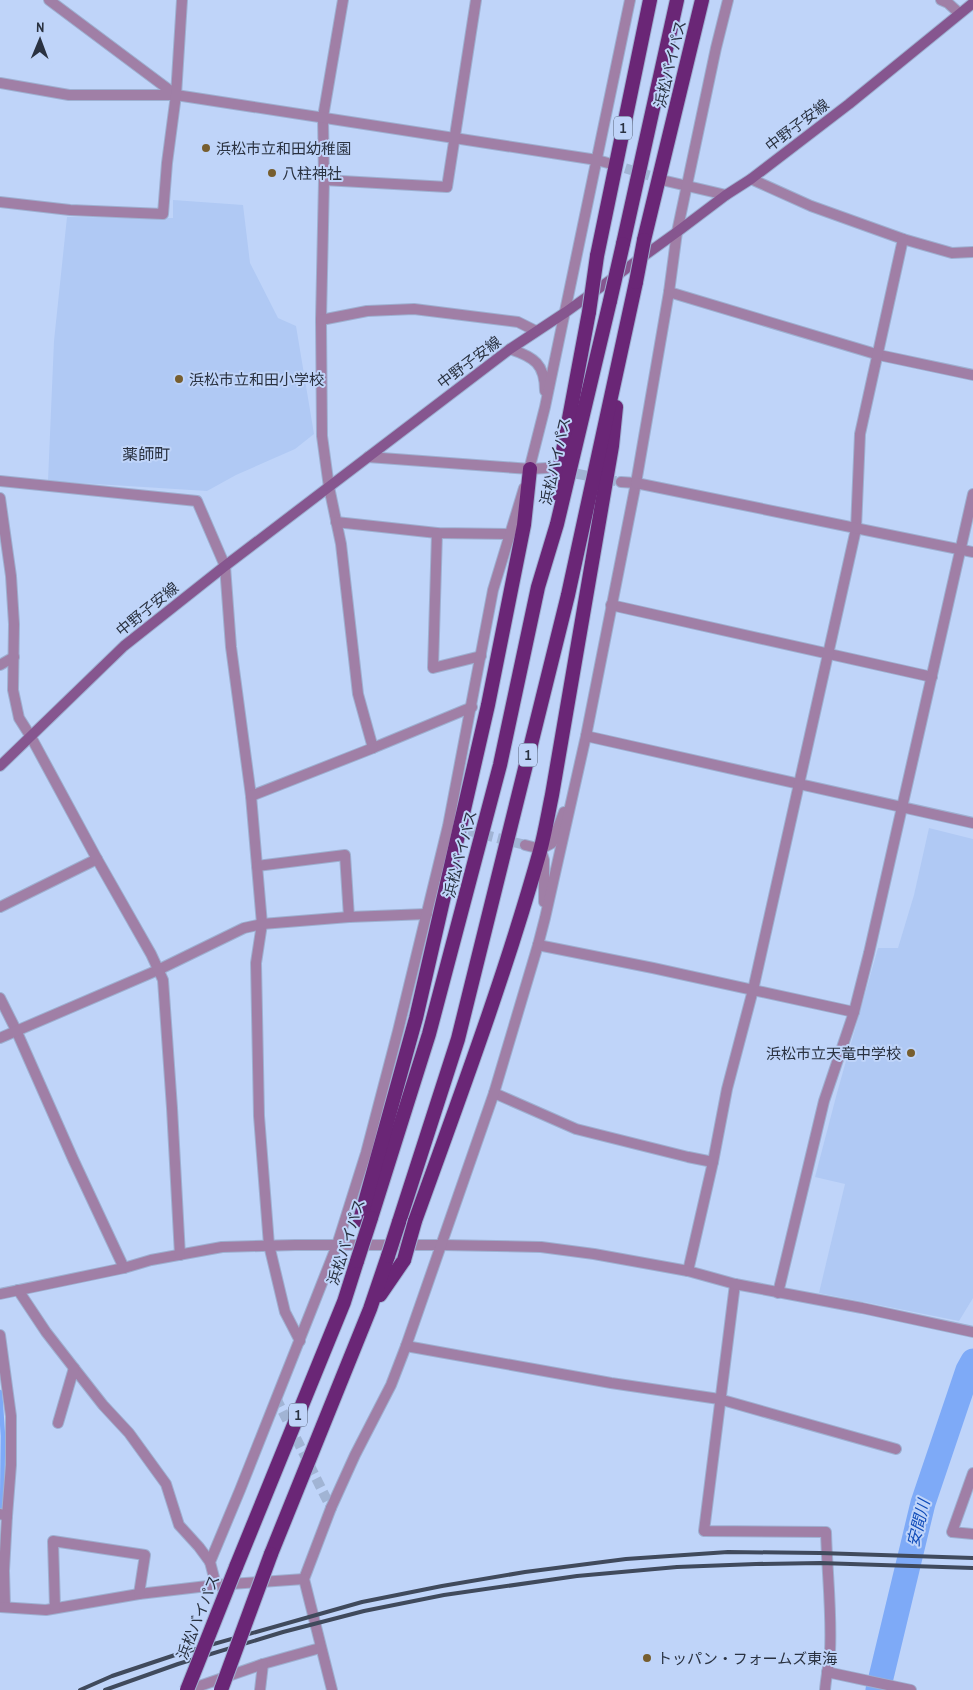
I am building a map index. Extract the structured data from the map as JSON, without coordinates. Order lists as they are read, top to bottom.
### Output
{
  "streets": {
    "highway": ["浜松バイパス", "1"],
    "main road": ["中野子安線"]
  },
  "crossings": [
    ["浜松バイパス", "1"]
  ],
  "districts": ["薬師町"],
  "water": ["安間川"],
  "places": [
    "浜松市立和田幼稚園",
    "八柱神社",
    "浜松市立和田小学校",
    "浜松市立天竜中学校",
    "トッパン・フォームズ東海"
  ],
  "north": "top"
}
